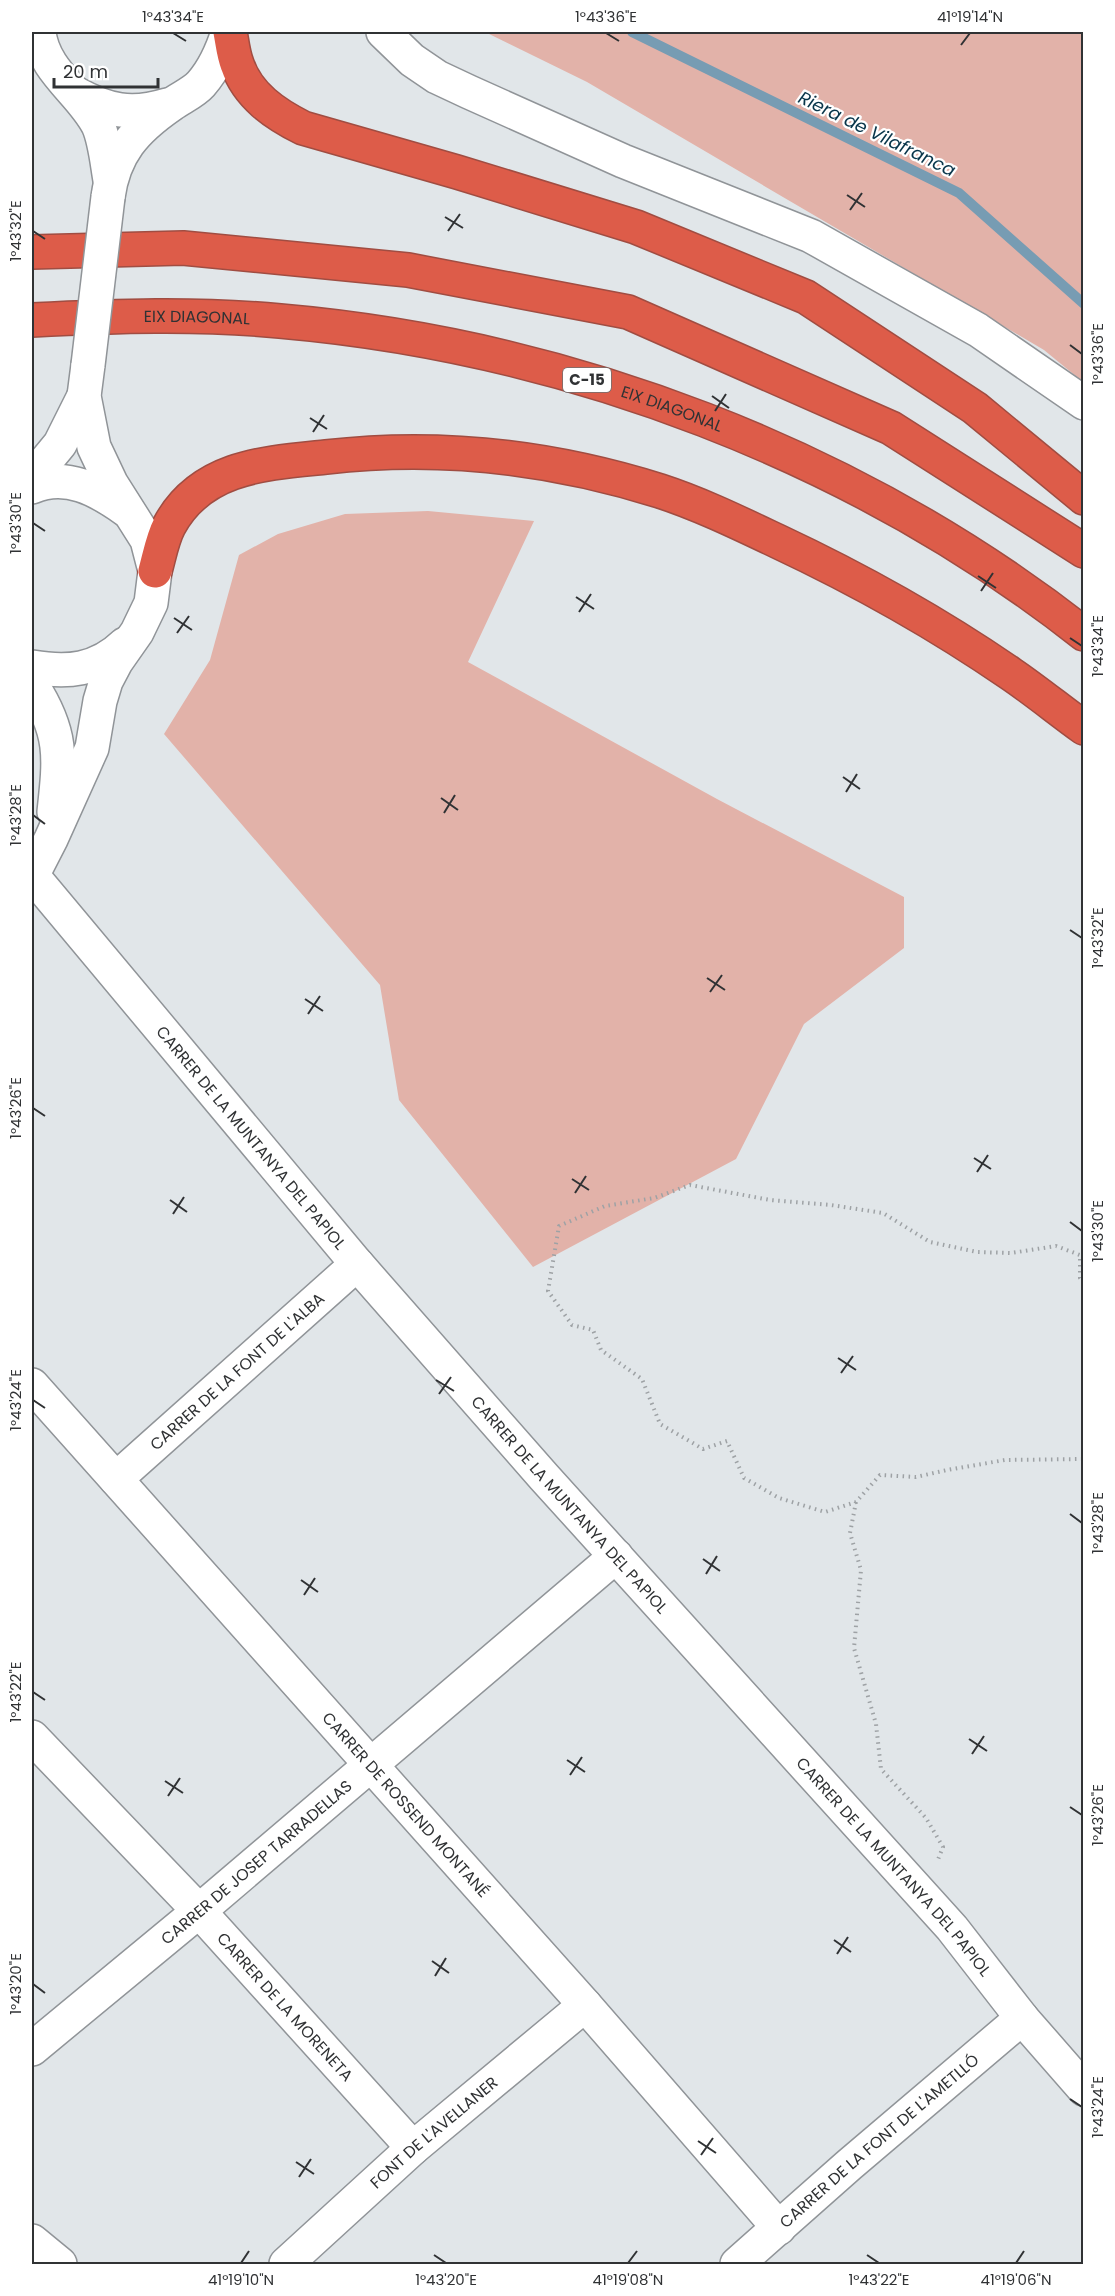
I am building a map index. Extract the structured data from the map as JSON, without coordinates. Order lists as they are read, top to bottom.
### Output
{
  "streets": {
    "highway": ["EIX DIAGONAL", "C-15"],
    "street": [
      "CARRER DE LA MUNTANYA DEL PAPIOL",
      "CARRER DE LA FONT DE L'ALBA",
      "CARRER DE ROSSEND MONTANÉ",
      "CARRER DE JOSEP TARRADELLAS",
      "CARRER DE LA MORENETA",
      "FONT DE L'AVELLANER",
      "CARRER DE LA FONT DE L'AMETLLÓ"
    ]
  },
  "crossings": [
    ["CARRER DE LA MUNTANYA DEL PAPIOL", "CARRER DE LA FONT DE L'ALBA"],
    ["CARRER DE LA MUNTANYA DEL PAPIOL", "CARRER DE JOSEP TARRADELLAS"],
    ["CARRER DE LA MUNTANYA DEL PAPIOL", "CARRER DE LA FONT DE L'AMETLLÓ"],
    ["CARRER DE LA FONT DE L'ALBA", "CARRER DE ROSSEND MONTANÉ"],
    ["CARRER DE ROSSEND MONTANÉ", "CARRER DE JOSEP TARRADELLAS"],
    ["CARRER DE ROSSEND MONTANÉ", "FONT DE L'AVELLANER"],
    ["CARRER DE ROSSEND MONTANÉ", "CARRER DE LA FONT DE L'AMETLLÓ"],
    ["CARRER DE JOSEP TARRADELLAS", "CARRER DE LA MORENETA"],
    ["CARRER DE LA MORENETA", "FONT DE L'AVELLANER"]
  ],
  "water": ["Riera de Vilafranca"],
  "scale_bar": "20 m",
  "coordinates": [
    "1°43'34\"E",
    "1°43'36\"E",
    "41°19'14\"N",
    "1°43'32\"E",
    "1°43'30\"E",
    "1°43'28\"E",
    "1°43'26\"E",
    "1°43'24\"E",
    "1°43'22\"E",
    "1°43'20\"E",
    "41°19'10\"N",
    "41°19'08\"N",
    "41°19'06\"N"
  ]
}
